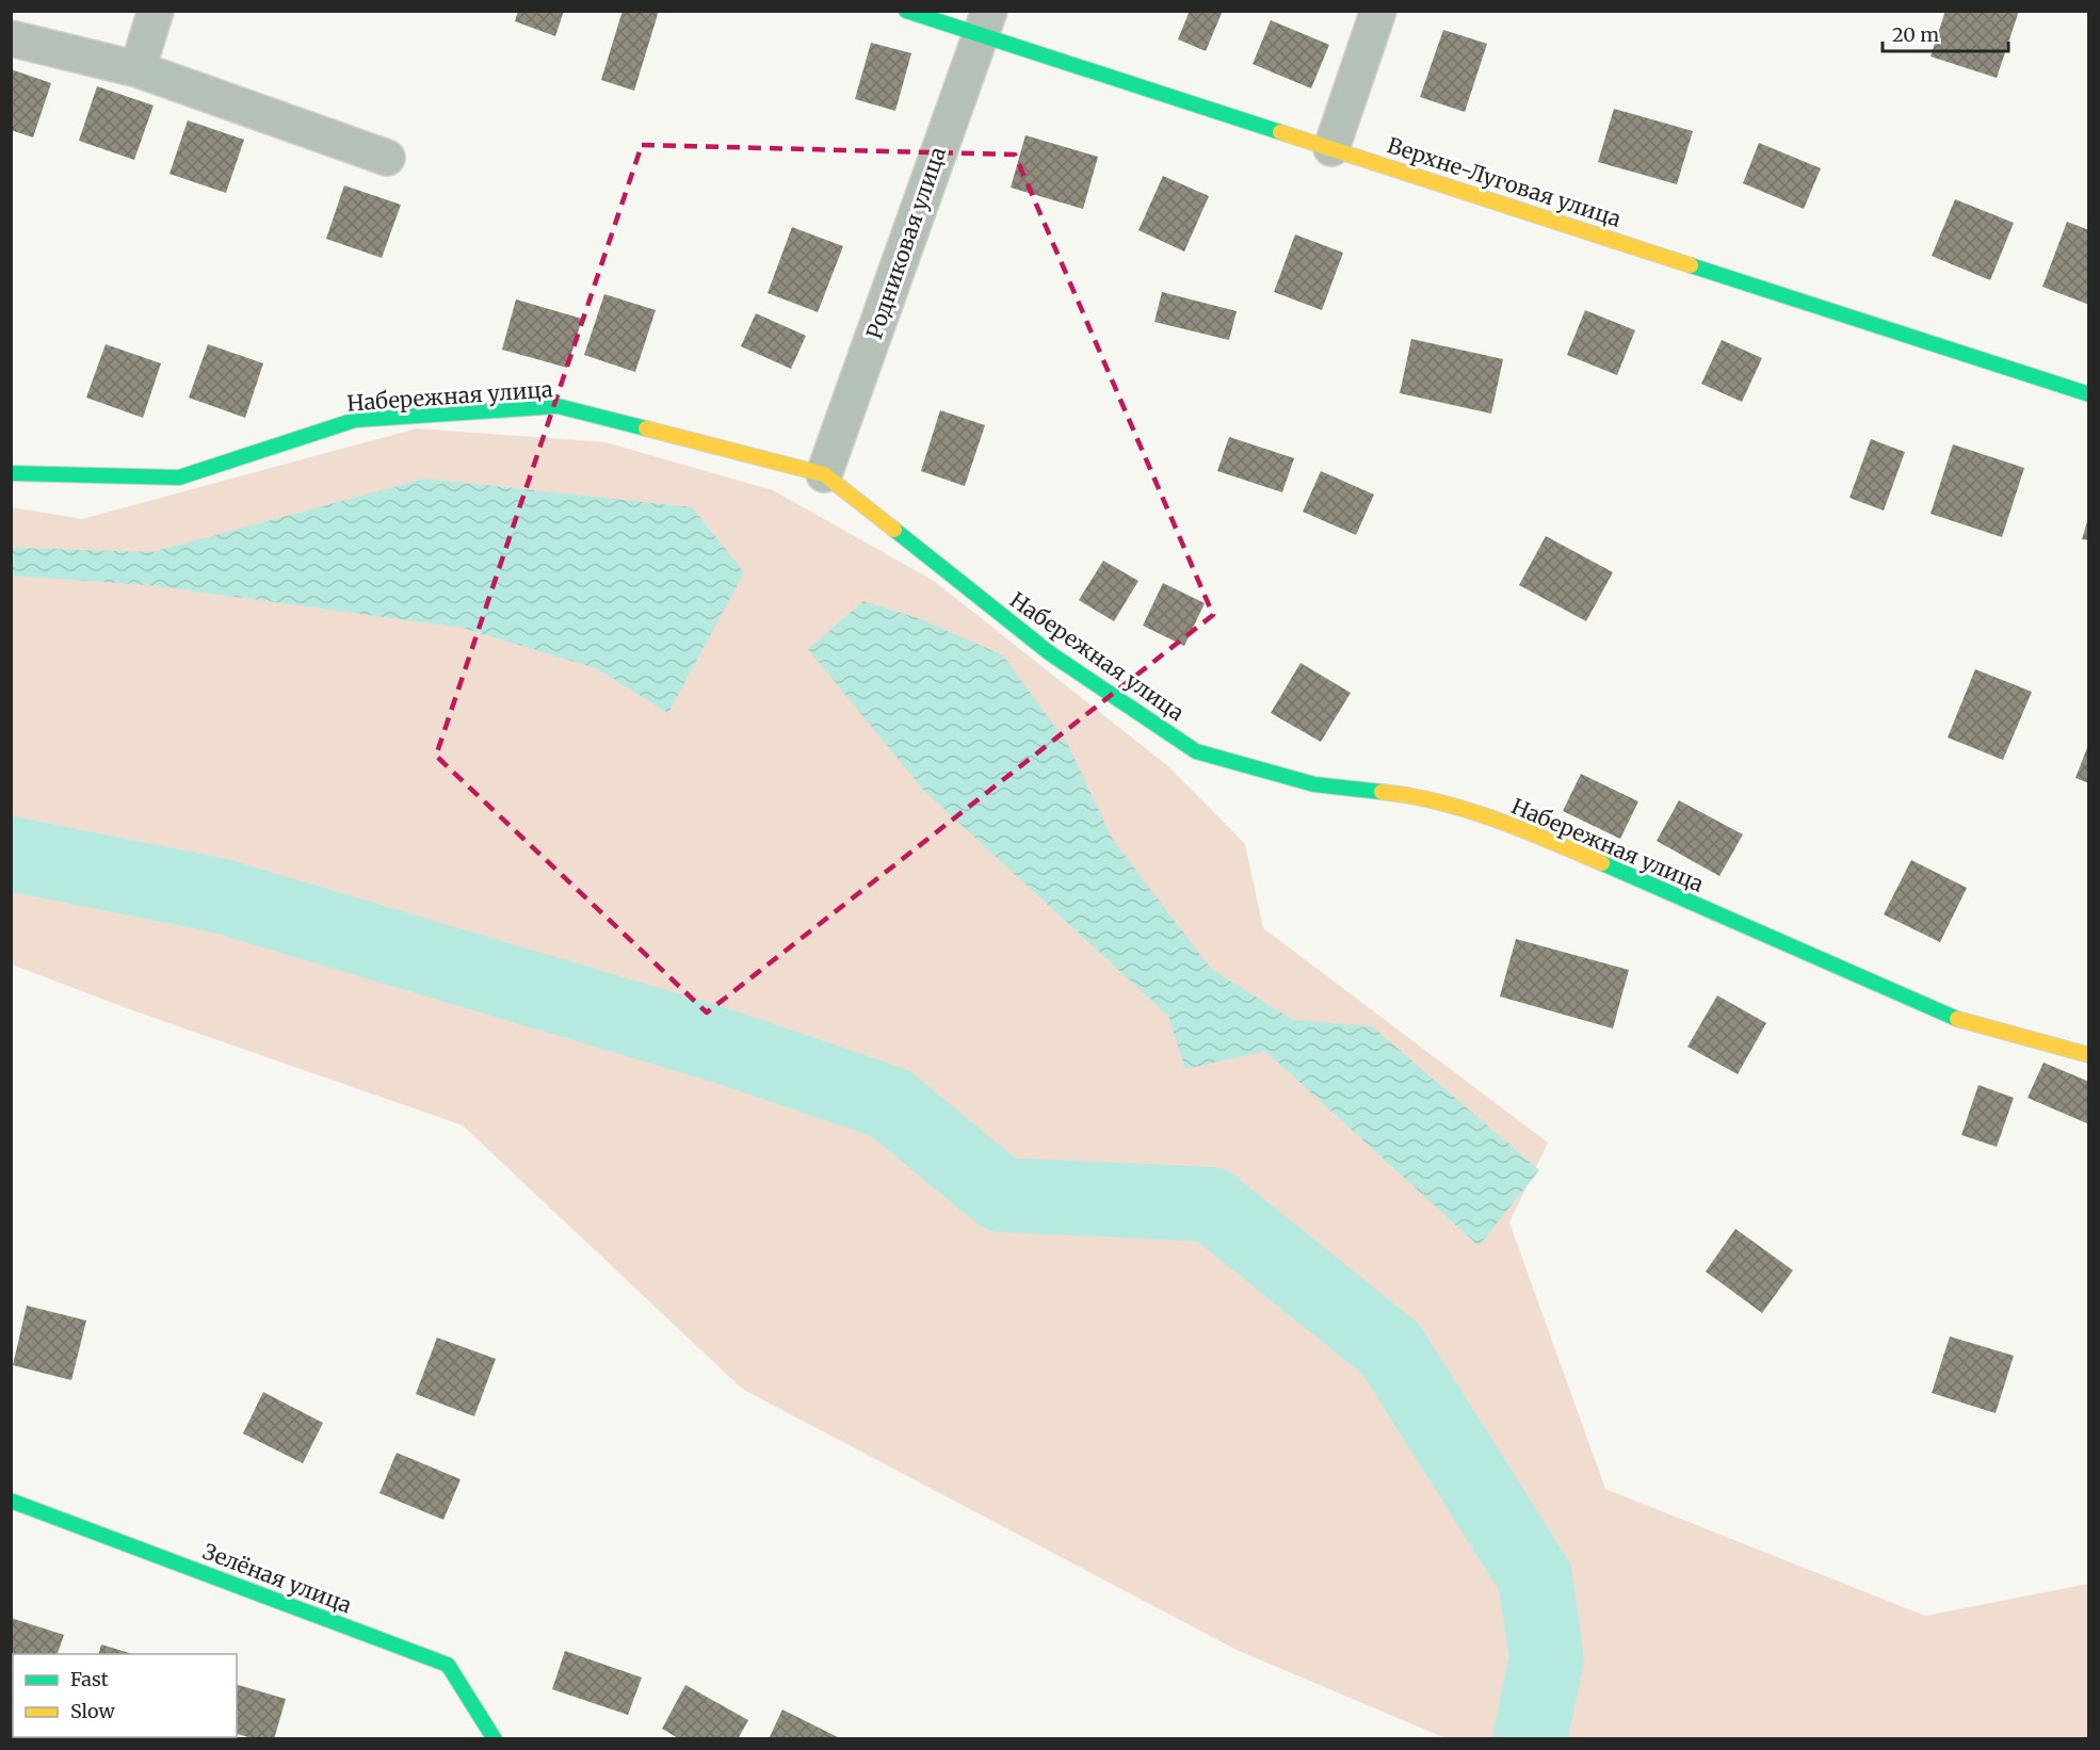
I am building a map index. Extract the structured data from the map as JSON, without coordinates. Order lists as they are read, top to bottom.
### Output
{
  "streets": {
    "street": [
      "Верхне-Луговая улица",
      "Родниковая улица",
      "Набережная улица",
      "Зелёная улица"
    ]
  },
  "crossings": [
    ["Верхне-Луговая улица", "Родниковая улица"],
    ["Родниковая улица", "Набережная улица"]
  ],
  "legend": ["Fast", "Slow"],
  "scale_bar": "20 m"
}
